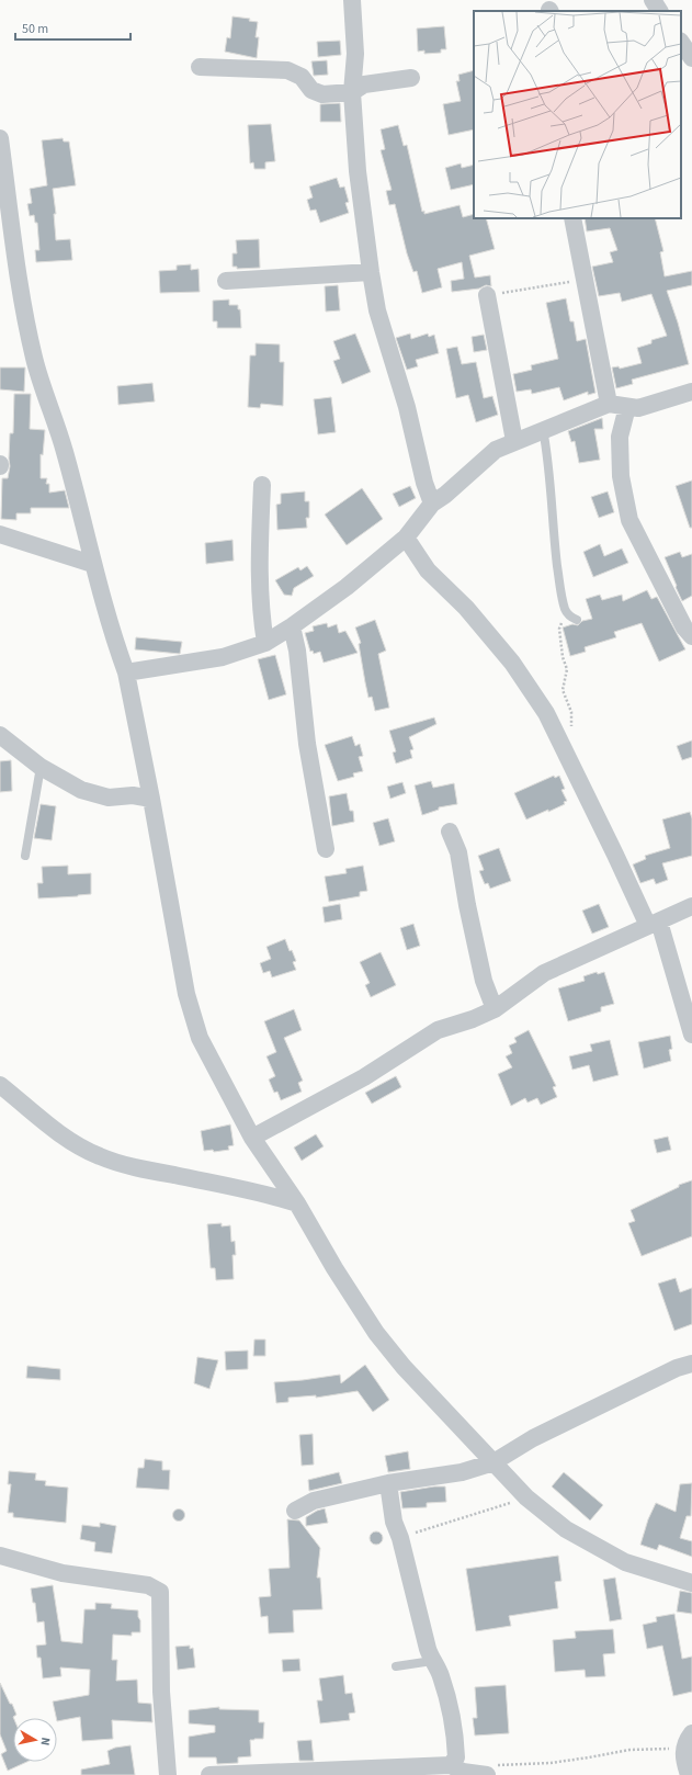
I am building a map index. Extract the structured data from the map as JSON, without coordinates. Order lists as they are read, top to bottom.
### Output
{
  "scale_bar": "50 m",
  "north": "right"
}
